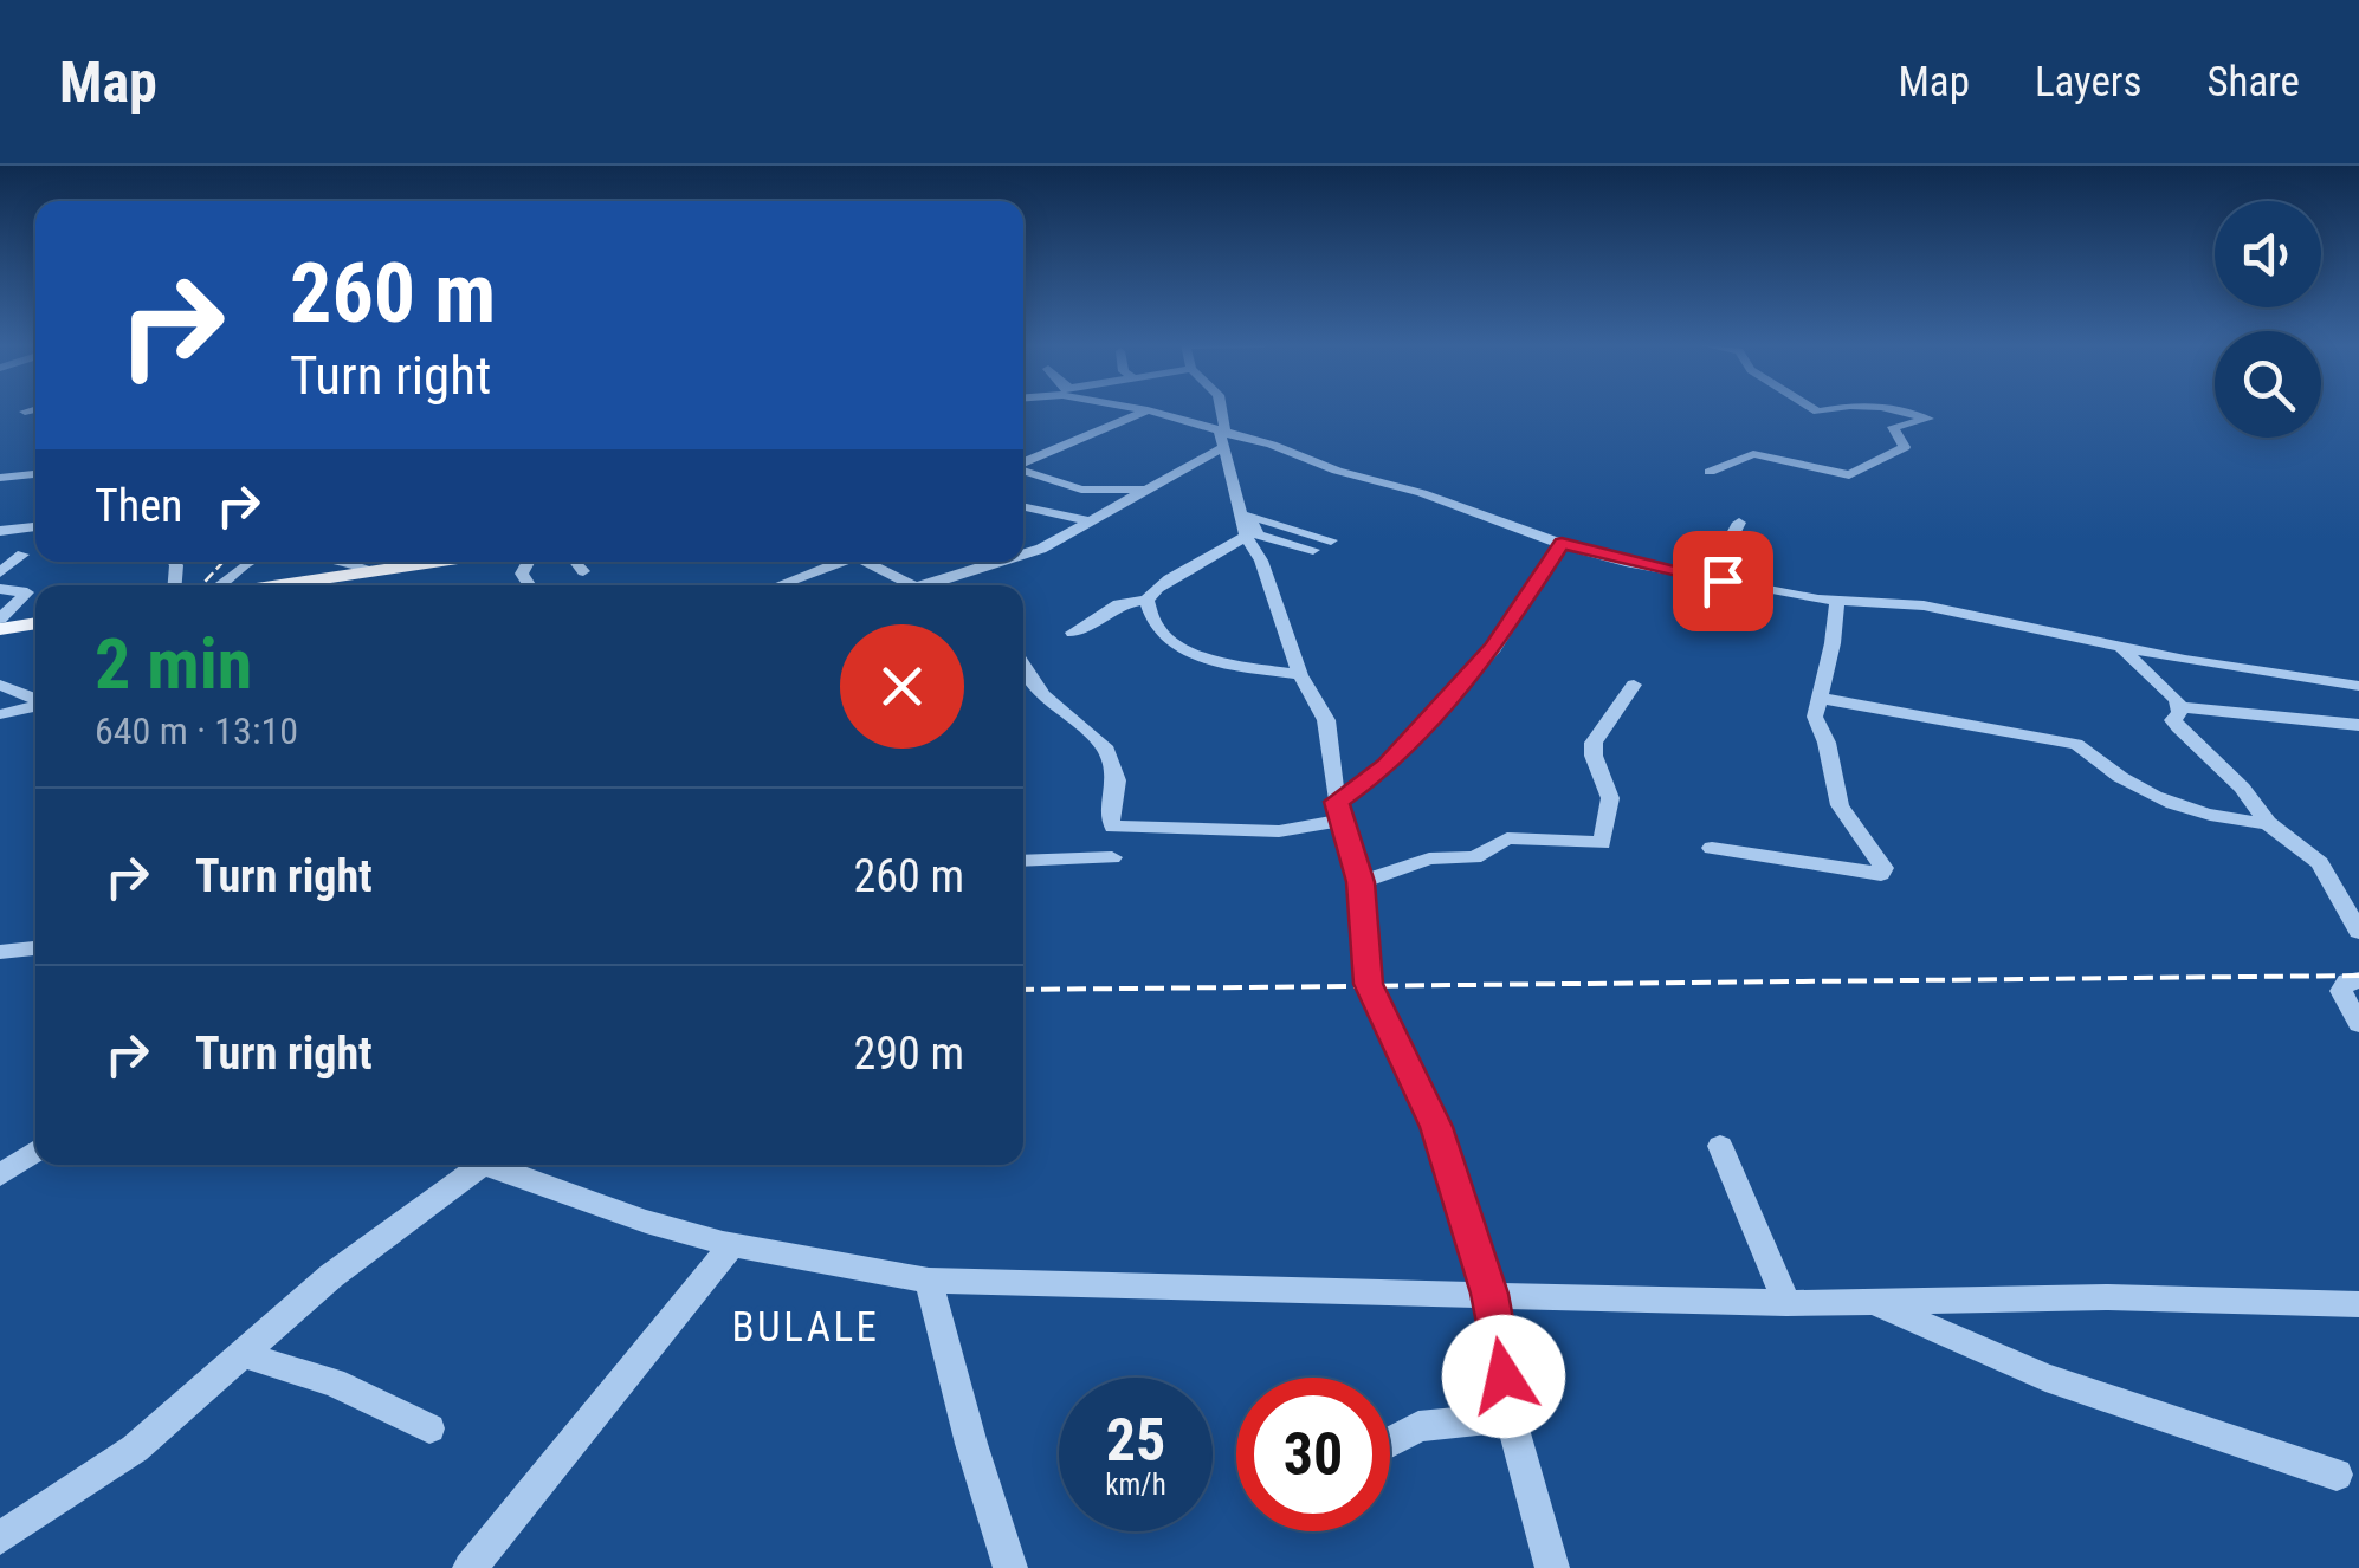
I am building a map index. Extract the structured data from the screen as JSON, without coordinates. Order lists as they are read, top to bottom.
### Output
{
  "districts": ["BULALE"],
  "page": {
    "header": "Map",
    "nav": ["Map", "Layers", "Share"],
    "turn": ["260 m", "Turn right"],
    "then": "Then",
    "heading": ["2 min", "640 m · 13:10"],
    "list": [
      {
        "name": "Turn right",
        "value": "260 m"
      },
      {
        "name": "Turn right",
        "value": "290 m"
      }
    ],
    "speed": "25 km/h",
    "limit": "30"
  }
}
